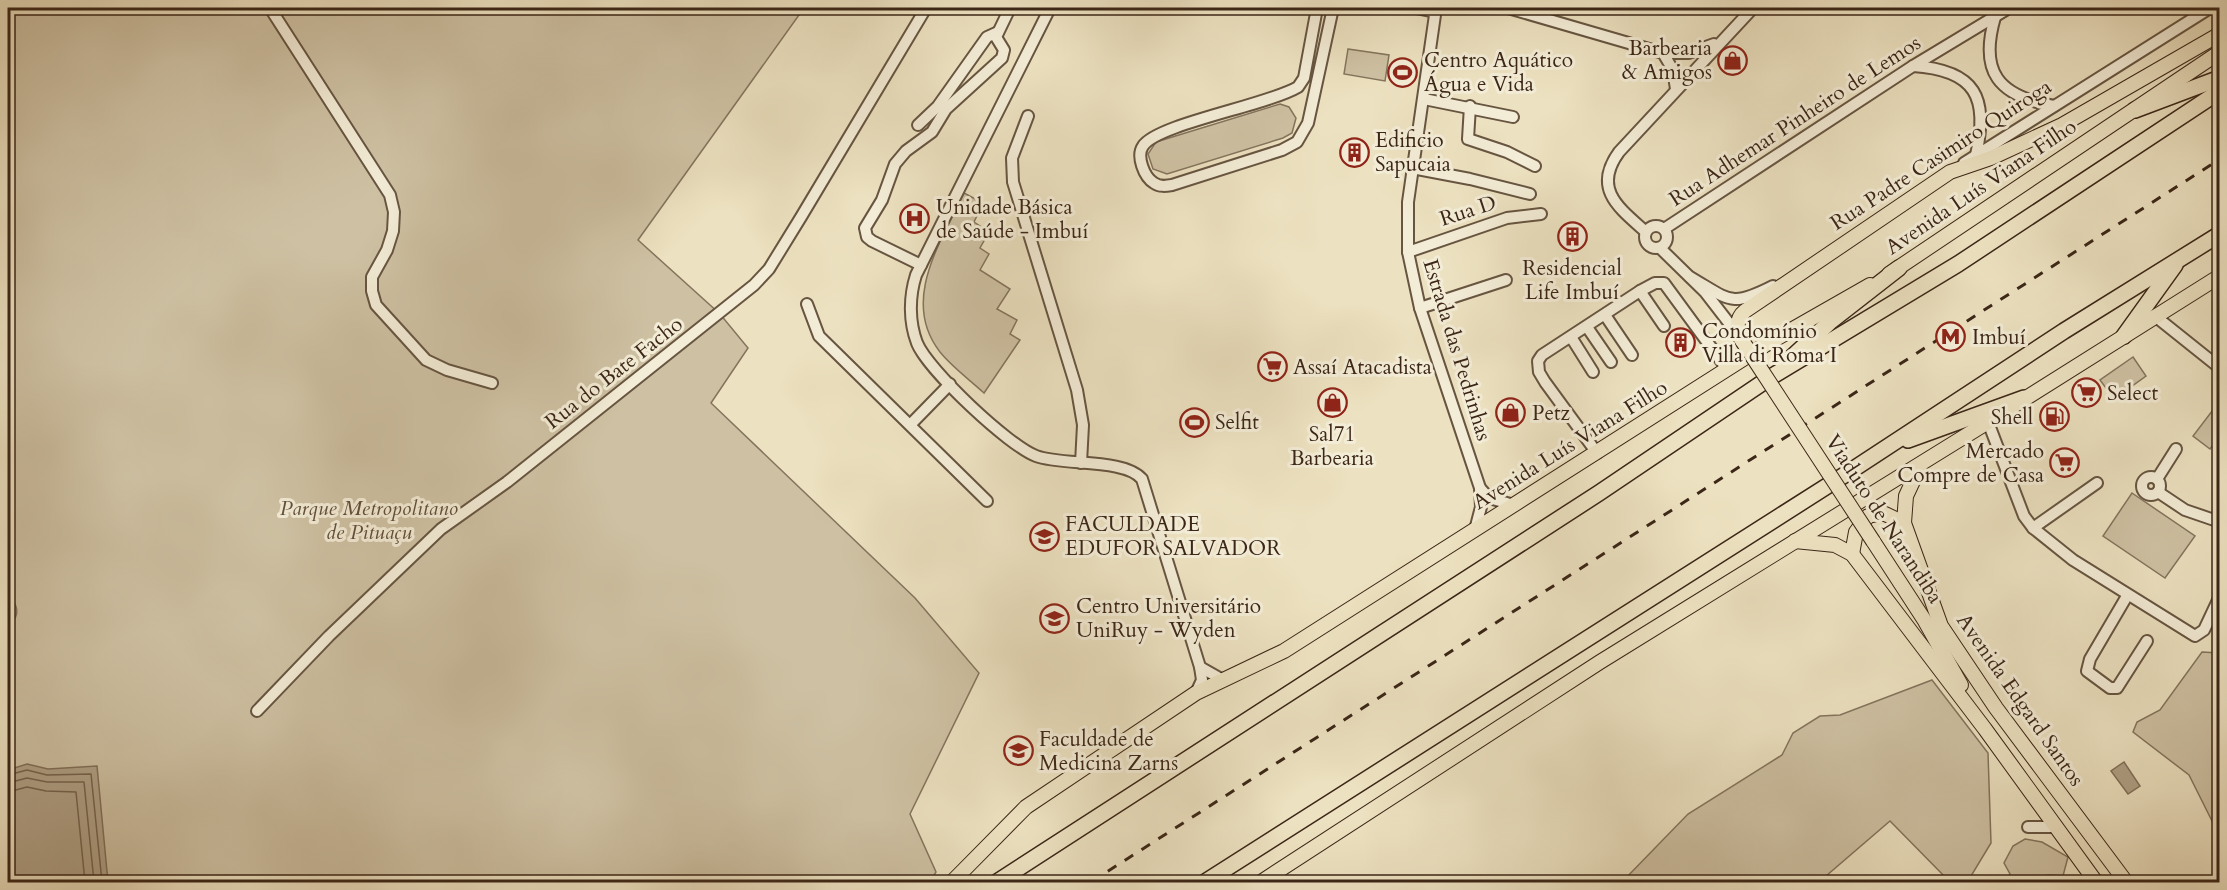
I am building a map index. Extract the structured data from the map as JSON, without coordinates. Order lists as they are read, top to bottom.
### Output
{
  "streets": {
    "main road": [
      "Rua Padre Casimiro Quiroga",
      "Avenida Luís Viana Filho",
      "Viaduto de Narandiba",
      "Avenida Edgard Santos"
    ],
    "street": [
      "Rua Adhemar Pinheiro de Lemos",
      "Rua D",
      "Estrada das Pedrinhas",
      "Rua do Bate Facho"
    ]
  },
  "crossings": [
    ["Rua Adhemar Pinheiro de Lemos", "Rua Padre Casimiro Quiroga"],
    ["Rua Padre Casimiro Quiroga", "Viaduto de Narandiba"],
    ["Avenida Luís Viana Filho", "Estrada das Pedrinhas"],
    ["Rua D", "Estrada das Pedrinhas"],
    ["Viaduto de Narandiba", "Avenida Edgard Santos"]
  ],
  "parks": ["Parque Metropolitano de Pituaçu"],
  "places": {
    "shop": ["Barbearia & Amigos", "Sal71 Barbearia", "Petz"],
    "sports": ["Centro Aquático Água e Vida", "Selfit"],
    "building": ["Edificio Sapucaia", "Residencial Life Imbuí", "Condomínio Villa di Roma I"],
    "hospital": ["Unidade Básica de Saúde - Imbuí"],
    "metro station": ["Imbuí"],
    "supermarket": ["Assaí Atacadista", "Select", "Mercado Compre de Casa"],
    "fuel station": ["Shell"],
    "school or university": ["FACULDADE EDUFOR SALVADOR", "Centro Universitário UniRuy - Wyden", "Faculdade de Medicina Zarns"]
  }
}
